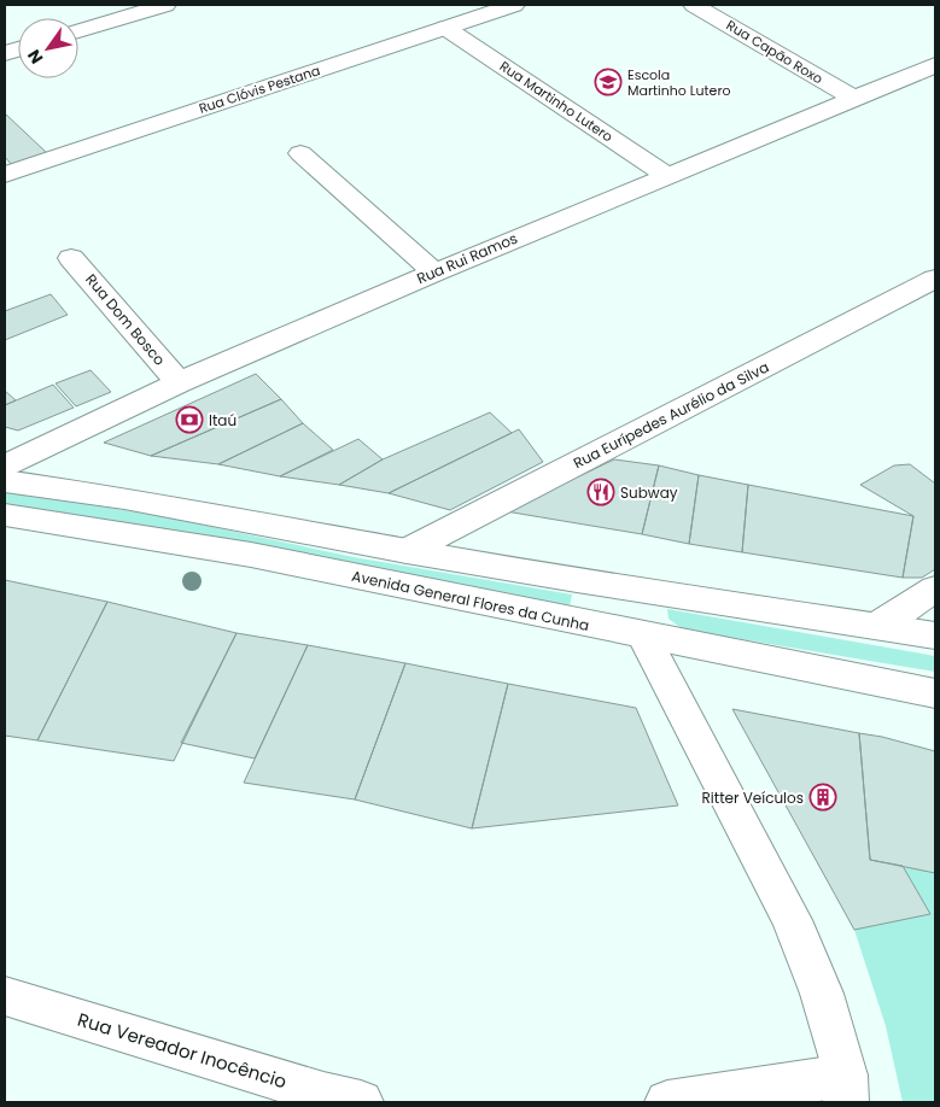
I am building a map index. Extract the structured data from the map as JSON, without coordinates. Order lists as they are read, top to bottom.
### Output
{
  "streets": {
    "street": [
      "Rua Capão Roxo",
      "Rua Clóvis Pestana",
      "Rua Martinho Lutero",
      "Rua Rui Ramos",
      "Rua Dom Bosco",
      "Rua Eurípedes Aurélio da Silva",
      "Avenida General Flores da Cunha",
      "Rua Vereador Inocêncio"
    ]
  },
  "crossings": [
    ["Rua Capão Roxo", "Rua Rui Ramos"],
    ["Rua Clóvis Pestana", "Rua Martinho Lutero"],
    ["Rua Martinho Lutero", "Rua Rui Ramos"],
    ["Rua Rui Ramos", "Rua Dom Bosco"]
  ],
  "places": {
    "school or university": ["Escola Martinho Lutero"],
    "bank": ["Itaú"],
    "restaurant": ["Subway"],
    "building": ["Ritter Veículos"]
  },
  "north": "bottom left"
}
